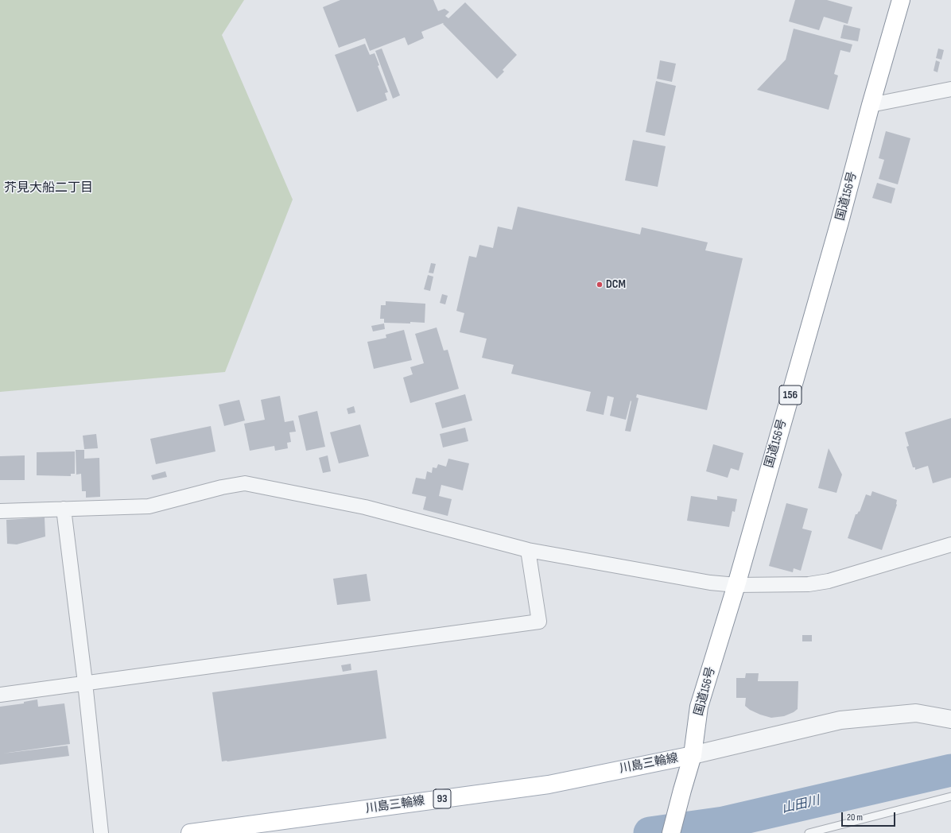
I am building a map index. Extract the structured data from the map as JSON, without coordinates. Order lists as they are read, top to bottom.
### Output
{
  "streets": {
    "main road": [
      "国道156号",
      "156",
      "川島三輪線",
      "93"
    ]
  },
  "crossings": [
    ["国道156号", "川島三輪線"]
  ],
  "districts": ["芥見大船二丁目"],
  "water": ["山田川"],
  "places": ["DCM"],
  "scale_bar": "20 m"
}
